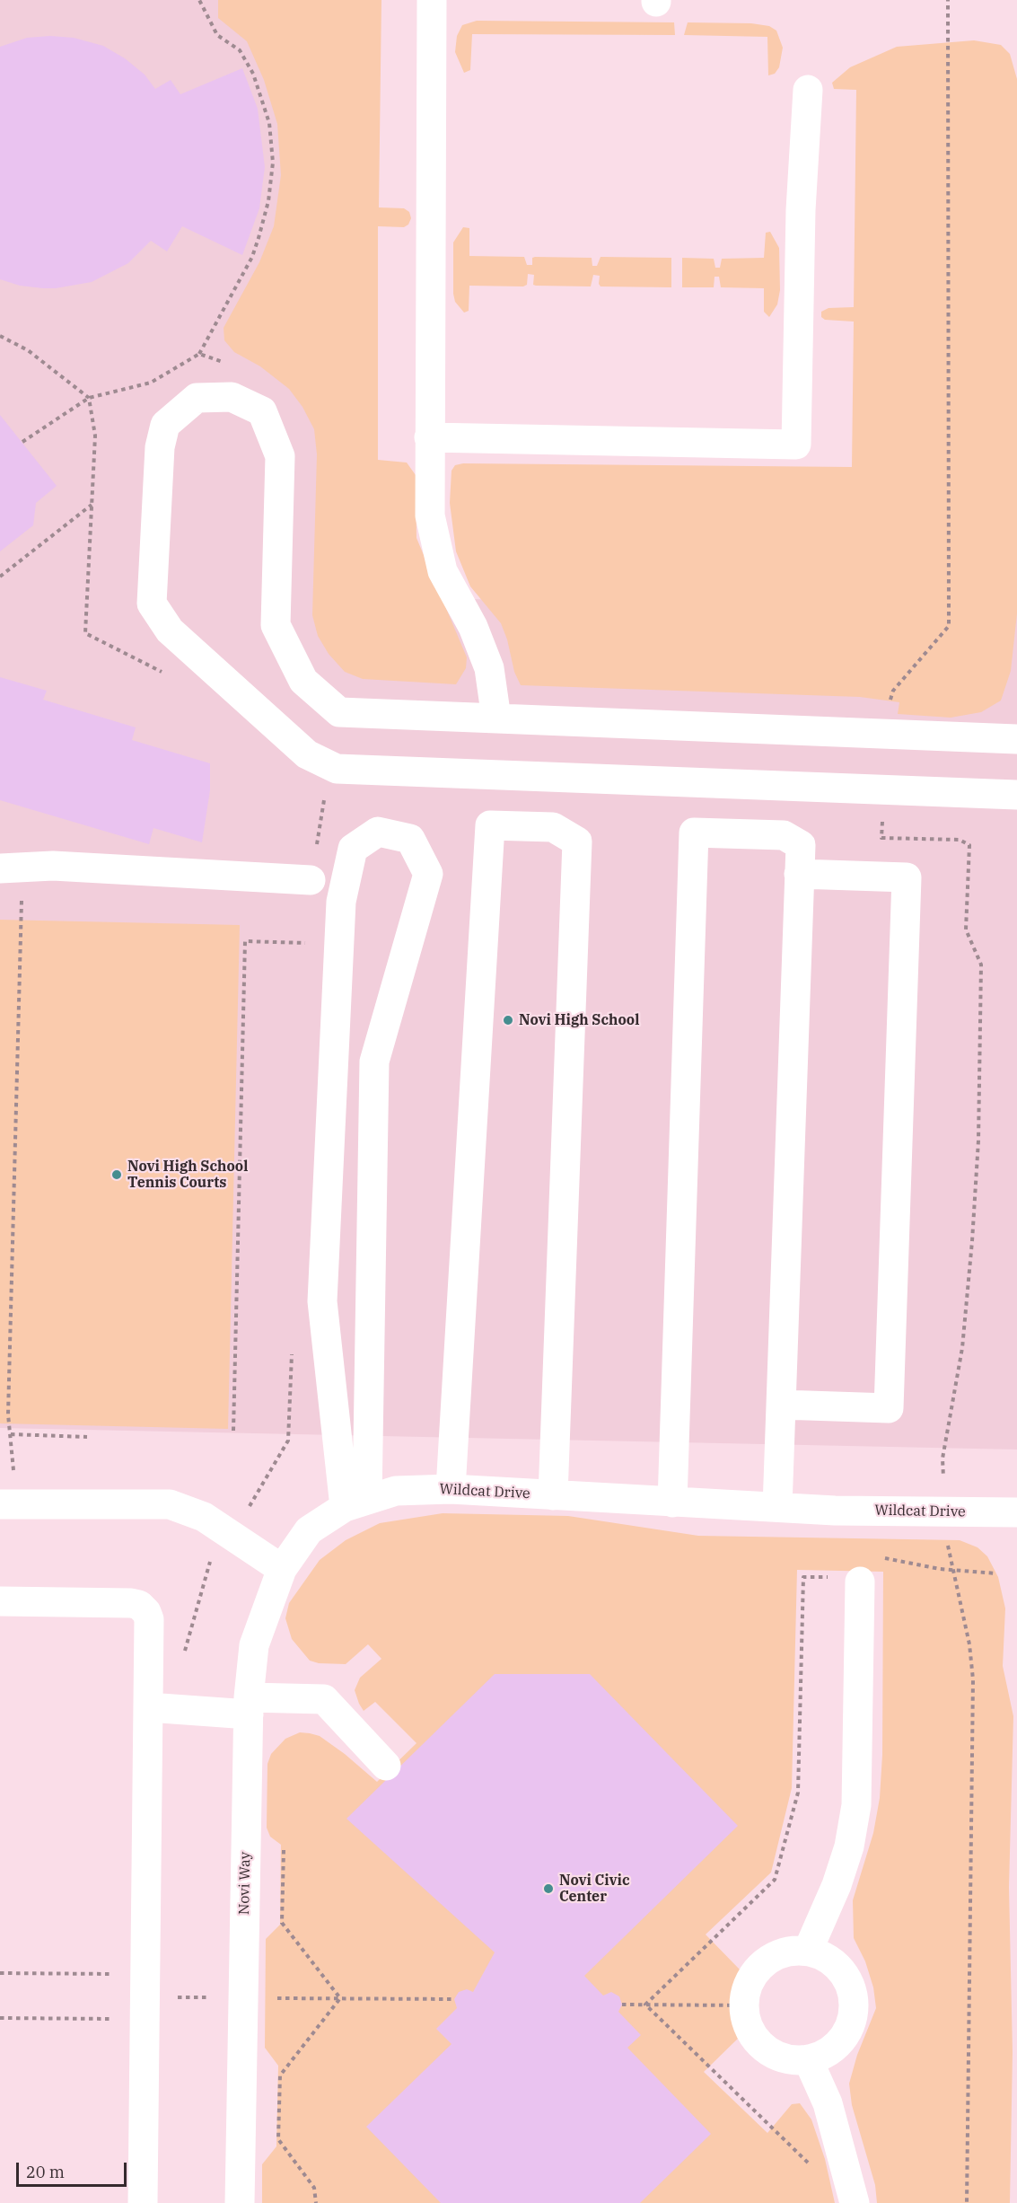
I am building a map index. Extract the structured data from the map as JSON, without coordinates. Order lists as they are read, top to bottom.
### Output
{
  "streets": {
    "street": ["Wildcat Drive", "Novi Way"]
  },
  "crossings": [
    ["Wildcat Drive", "Novi Way"]
  ],
  "places": ["Novi High School", "Novi High School Tennis Courts", "Novi Civic Center"],
  "scale_bar": "20 m"
}
